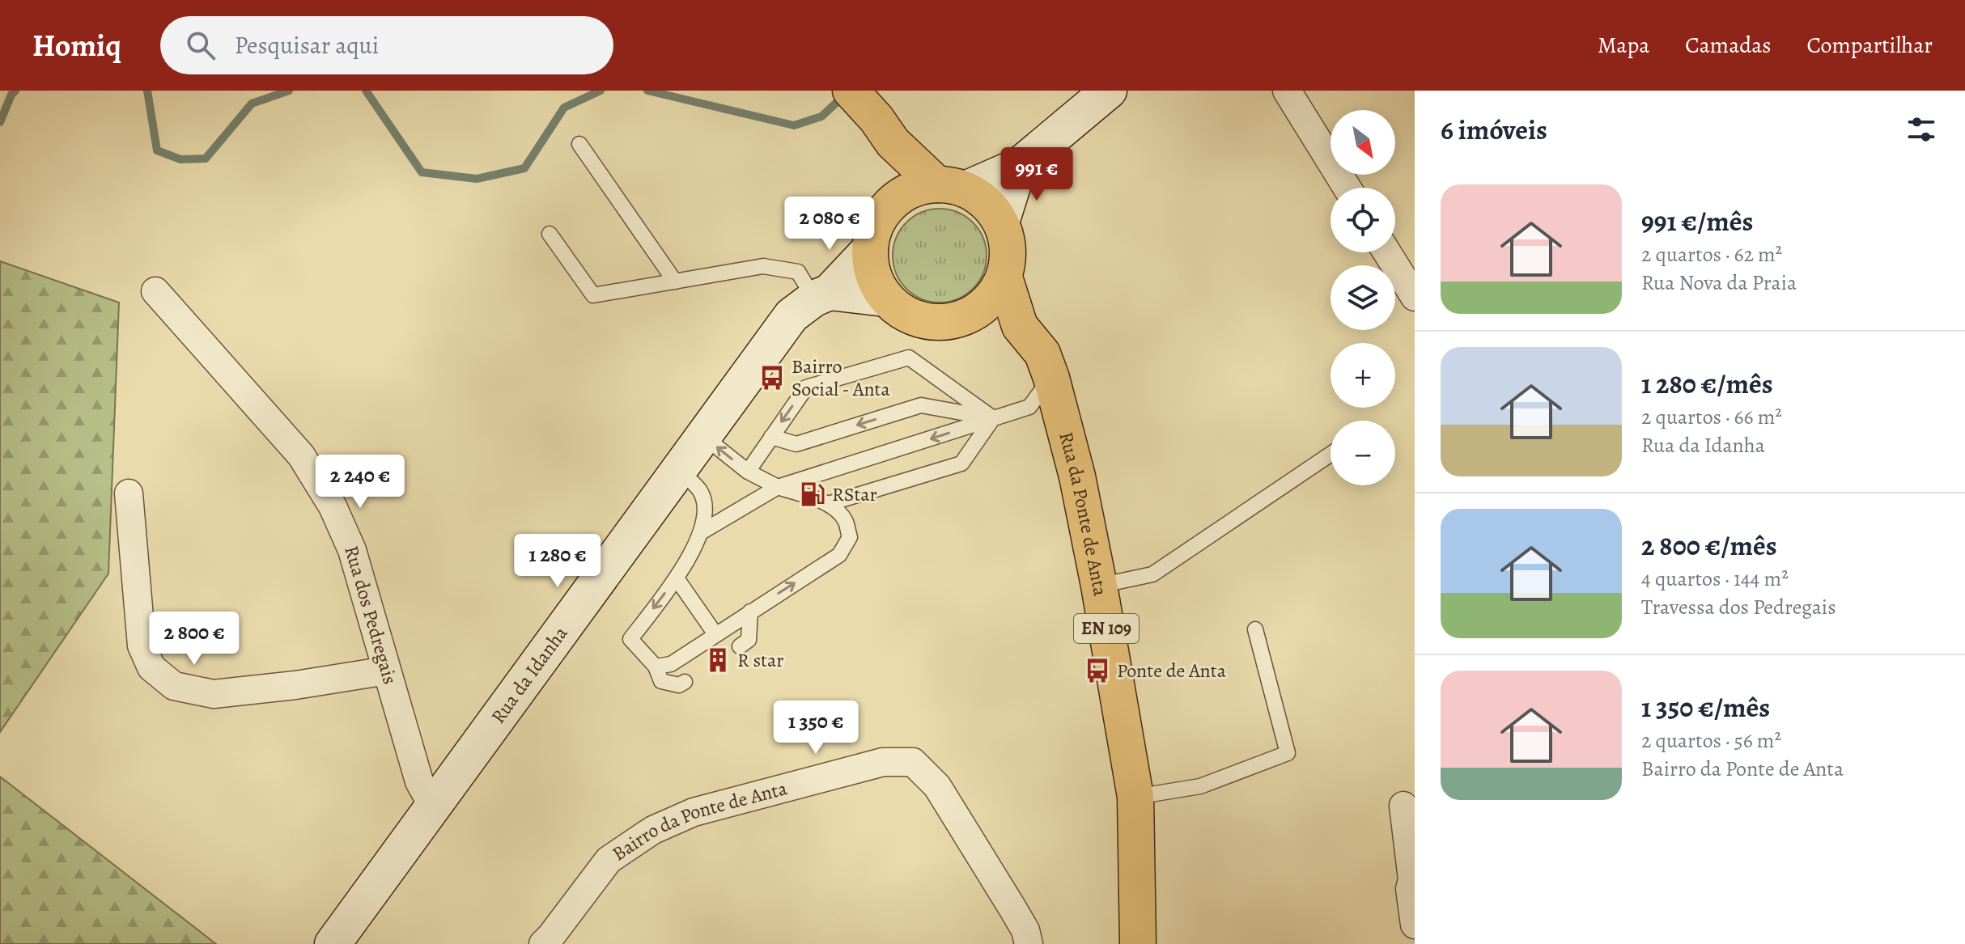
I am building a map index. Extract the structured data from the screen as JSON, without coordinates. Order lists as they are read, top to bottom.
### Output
{
  "streets": {
    "main road": ["Rua da Ponte de Anta", "EN 109", "Rua da Idanha"],
    "street": ["Rua dos Pedregais", "Bairro da Ponte de Anta"]
  },
  "crossings": [
    ["Rua da Ponte de Anta", "EN 109"],
    ["Rua da Ponte de Anta", "Rua da Idanha"],
    ["Rua dos Pedregais", "Rua da Idanha"],
    ["EN 109", "Rua da Idanha"]
  ],
  "places": {
    "bus stop": ["Bairro Social - Anta", "Ponte de Anta"],
    "fuel station": ["RStar"],
    "building": ["R star"]
  },
  "north": "bottom right",
  "page": {
    "header": "Homiq",
    "search": "Pesquisar aqui",
    "nav": ["Mapa", "Camadas", "Compartilhar"],
    "heading": "6 imóveis",
    "map_buttons": ["+", "−"],
    "price": [
      "991 €",
      "2 080 €",
      "2 240 €",
      "1 280 €",
      "2 800 €",
      "1 350 €"
    ],
    "list": [
      {
        "name": "991 €/mês",
        "note": "2 quartos · 62 m² · Rua Nova da Praia"
      },
      {
        "name": "1 280 €/mês",
        "note": "2 quartos · 66 m² · Rua da Idanha"
      },
      {
        "name": "2 800 €/mês",
        "note": "4 quartos · 144 m² · Travessa dos Pedregais"
      },
      {
        "name": "1 350 €/mês",
        "note": "2 quartos · 56 m² · Bairro da Ponte de Anta"
      }
    ]
  }
}
